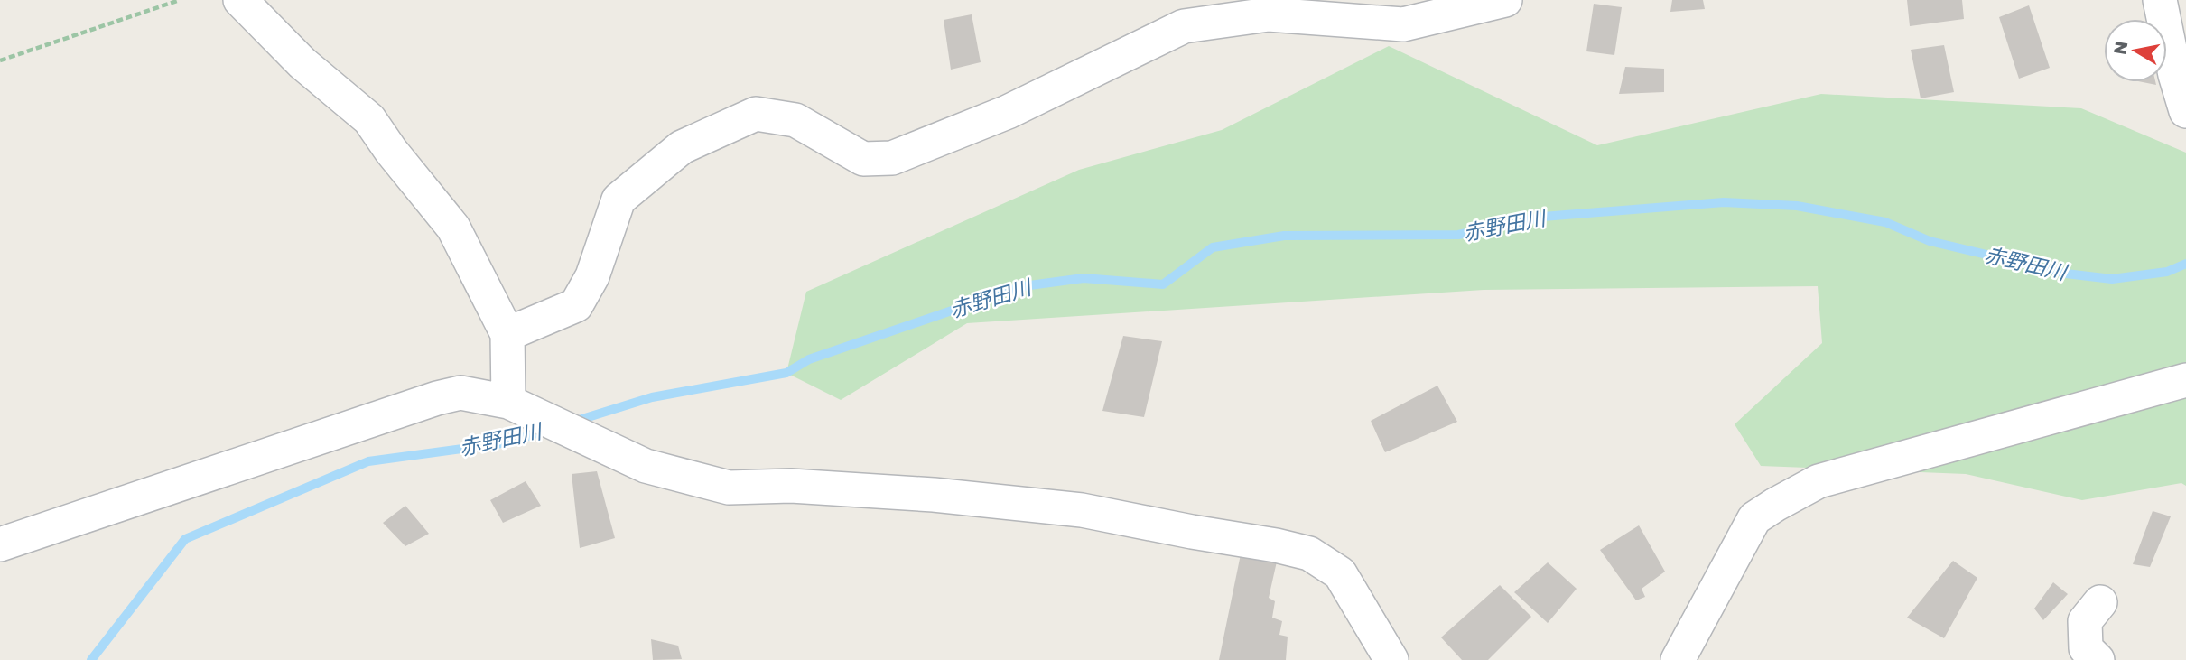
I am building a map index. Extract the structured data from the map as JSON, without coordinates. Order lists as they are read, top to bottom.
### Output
{
  "water": ["赤野田川"],
  "north": "left"
}
